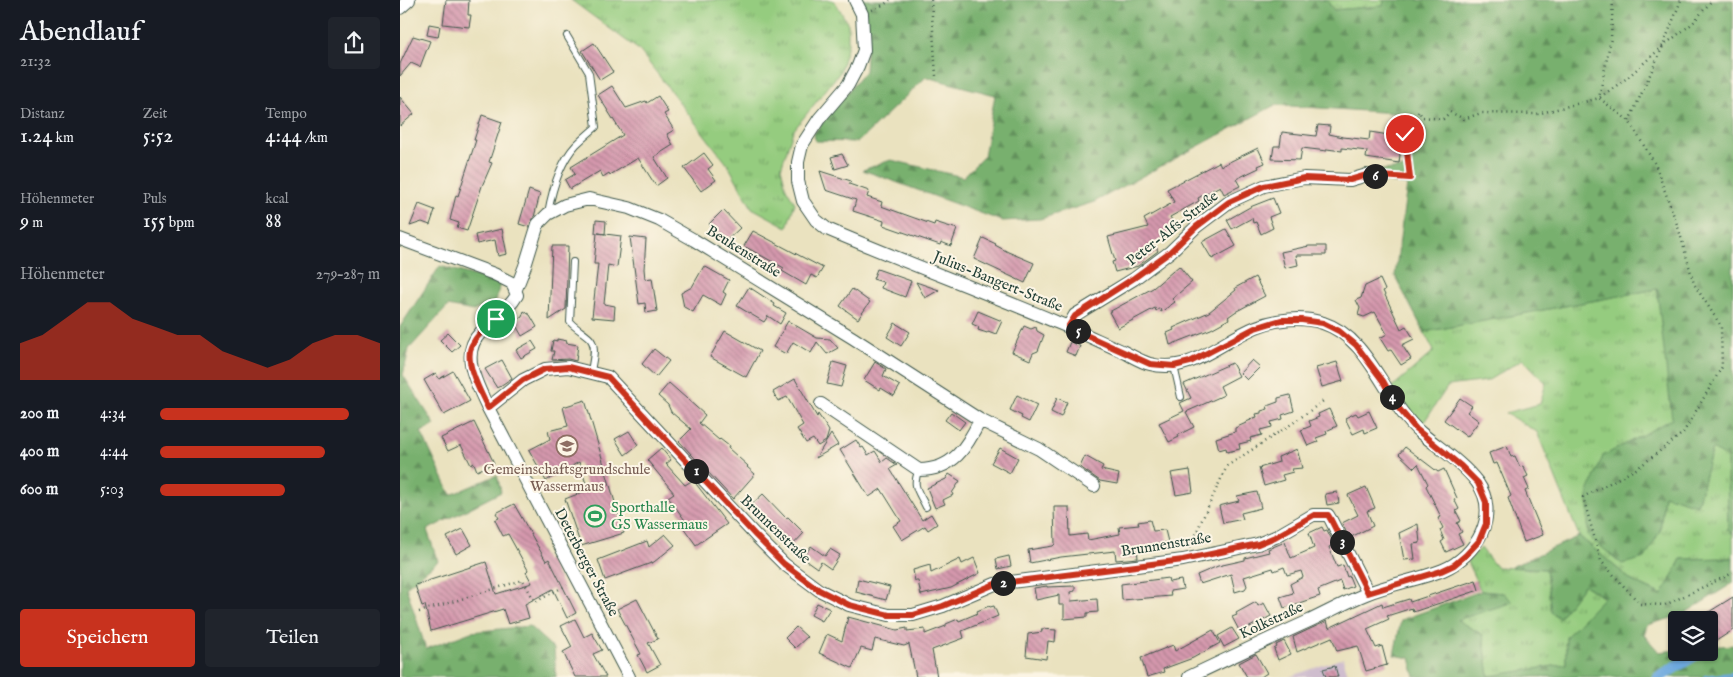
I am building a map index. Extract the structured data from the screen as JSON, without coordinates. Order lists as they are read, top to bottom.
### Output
{
  "streets": {
    "street": [
      "Peter-Alfs-Straße",
      "Beukenstraße",
      "Julius-Bangert-Straße",
      "Brunnenstraße",
      "Deterberger Straße",
      "Kolkstraße"
    ]
  },
  "crossings": [
    ["Peter-Alfs-Straße", "Julius-Bangert-Straße"],
    ["Julius-Bangert-Straße", "Brunnenstraße"],
    ["Julius-Bangert-Straße", "Kolkstraße"],
    ["Brunnenstraße", "Deterberger Straße"],
    ["Brunnenstraße", "Kolkstraße"]
  ],
  "places": {
    "school or university": ["Gemeinschaftsgrundschule Wassermaus"],
    "sports": ["Sporthalle GS Wassermaus"]
  },
  "page": {
    "heading": ["Abendlauf", "21:32"],
    "stats": [
      ["Distanz", "1.24 km"],
      ["Zeit", "5:52"],
      ["Tempo", "4:44 /km"],
      ["Höhenmeter", "9 m"],
      ["Puls", "155 bpm"],
      ["kcal", "88"]
    ],
    "pins": [
      "6",
      "5",
      "4",
      "1",
      "3",
      "2"
    ],
    "chart": ["Höhenmeter", "279–287 m"],
    "list": [
      {
        "name": "200 m",
        "note": "4:34"
      },
      {
        "name": "400 m",
        "note": "4:44"
      },
      {
        "name": "600 m",
        "note": "5:03"
      }
    ],
    "buttons": ["Speichern", "Teilen"]
  }
}
